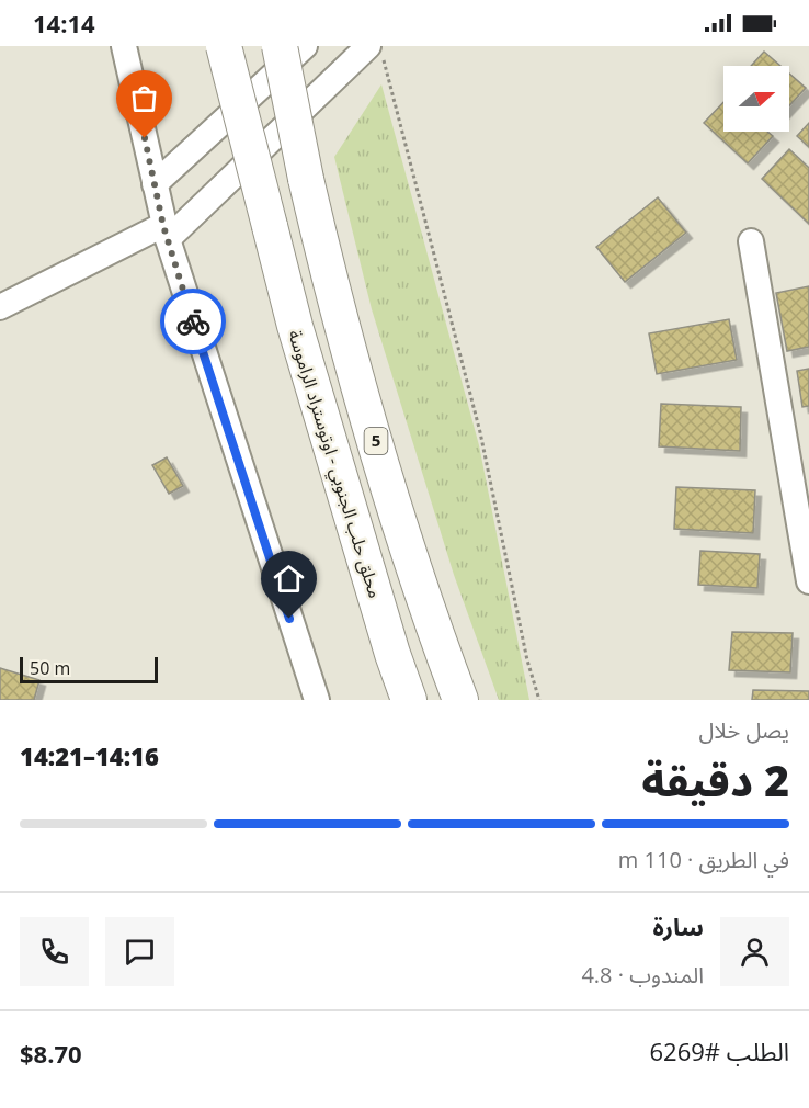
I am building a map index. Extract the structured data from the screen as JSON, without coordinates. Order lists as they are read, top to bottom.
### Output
{
  "streets": {
    "highway": ["5", "محلق حلب الجنوبي - اوتوستراد الراموسة"]
  },
  "scale_bar": "50 m",
  "north": "right",
  "page": {
    "status": "14:14",
    "scale": "50 m",
    "heading": ["2 دقيقة", "يصل خلال", "14:16–14:21"],
    "panel": [
      "سارة",
      "المندوب · 4.8",
      "الطلب #6269",
      "$8.70"
    ],
    "bar": "في الطريق · 110 m"
  }
}
